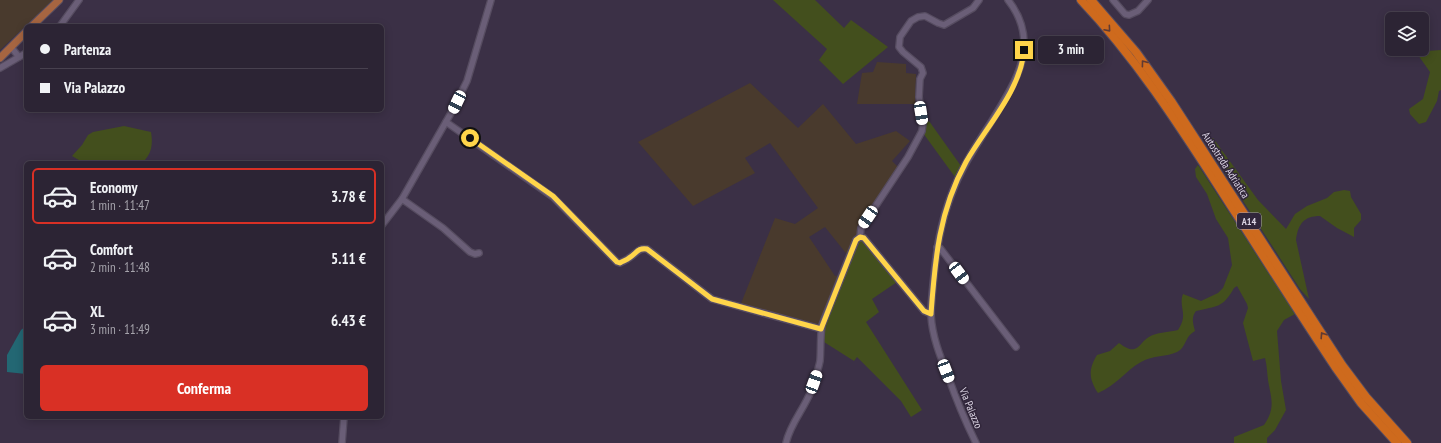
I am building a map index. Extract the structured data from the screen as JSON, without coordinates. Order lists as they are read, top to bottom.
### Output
{
  "streets": {
    "highway": ["Autostrada Adriatica", "A14"],
    "street": ["Via Palazzo"]
  },
  "page": {
    "banner": ["Partenza", "Via Palazzo"],
    "bubble": "3 min",
    "list": [
      {
        "name": "Economy",
        "note": "1 min · 11:47",
        "value": "3.78 €"
      },
      {
        "name": "Comfort",
        "note": "2 min · 11:48",
        "value": "5.11 €"
      },
      {
        "name": "XL",
        "note": "3 min · 11:49",
        "value": "6.43 €"
      }
    ],
    "buttons": "Conferma"
  }
}
